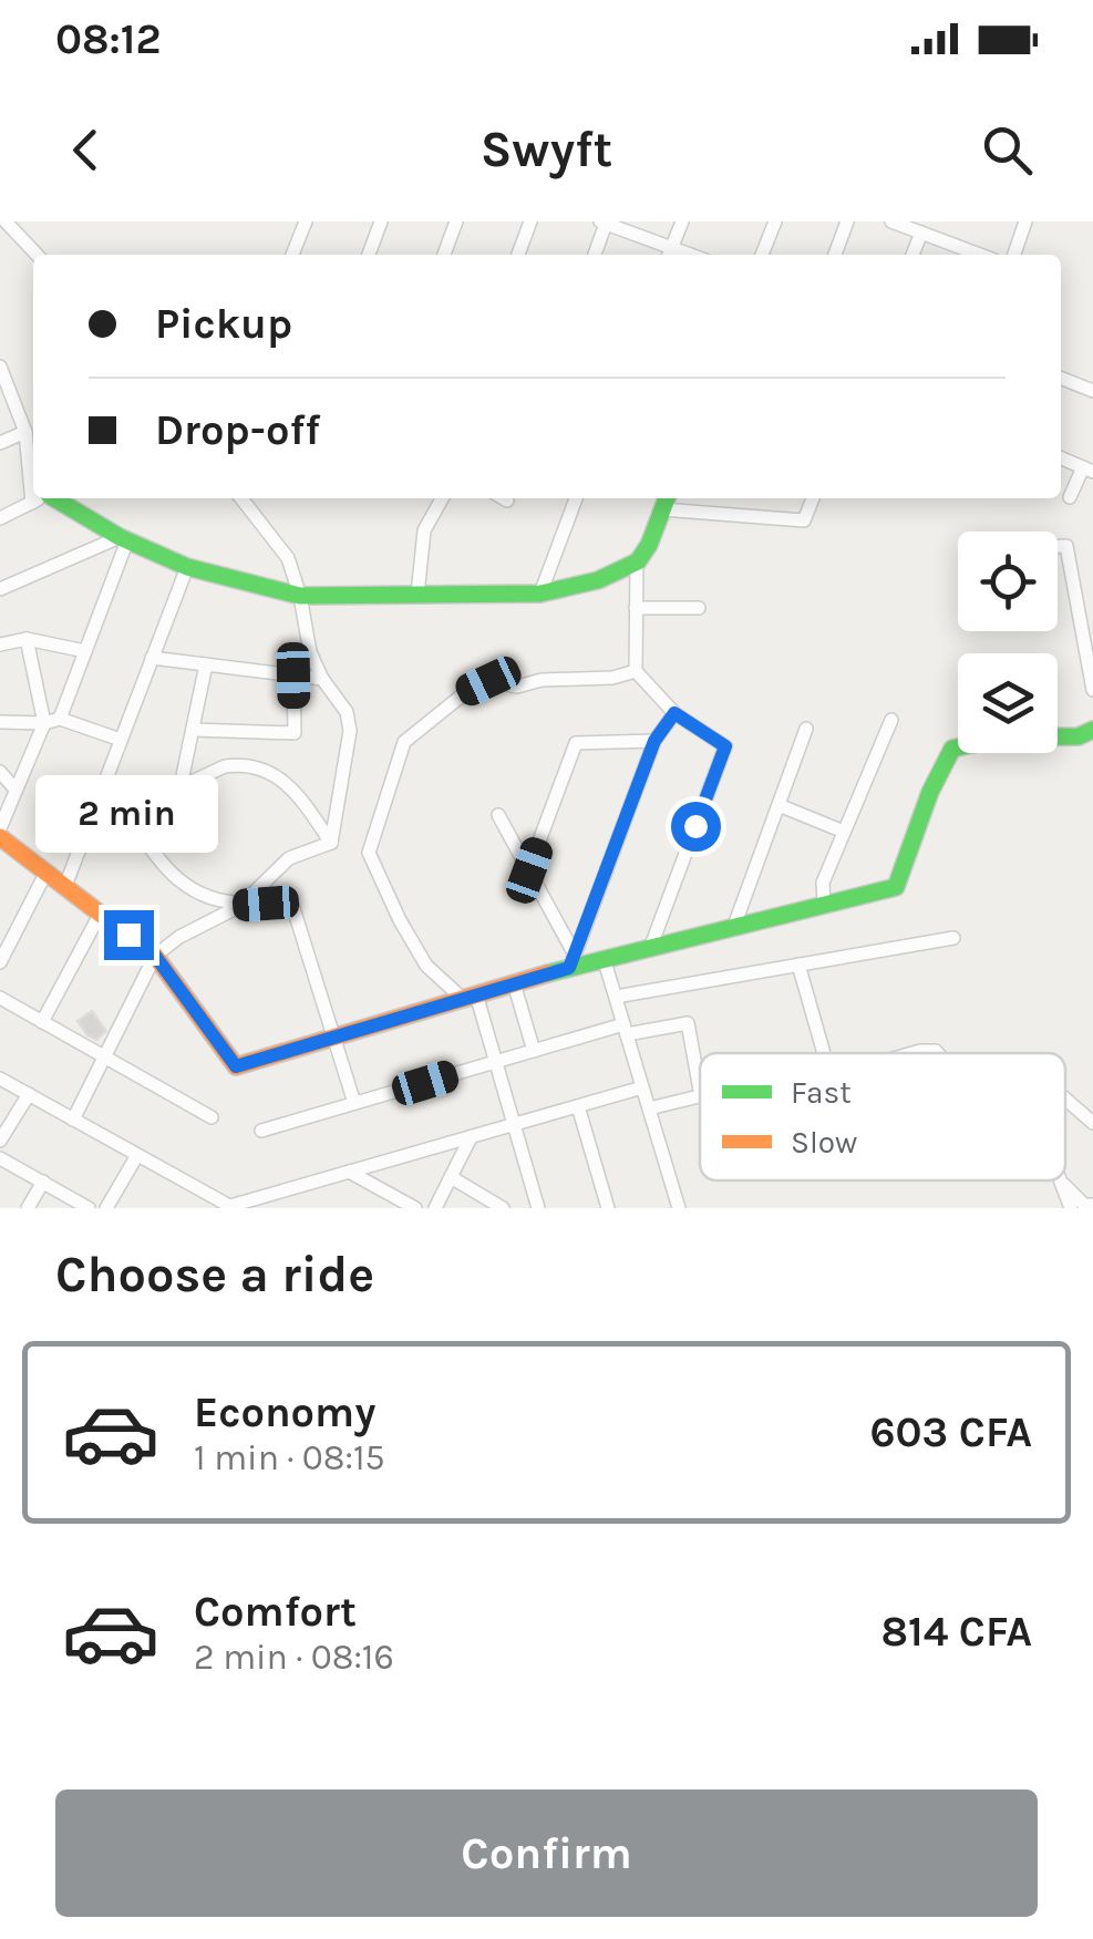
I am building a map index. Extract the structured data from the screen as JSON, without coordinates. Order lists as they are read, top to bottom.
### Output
{
  "legend": ["Fast", "Slow"],
  "page": {
    "status": "08:12",
    "header": "Swyft",
    "banner": ["Pickup", "Drop-off"],
    "bubble": "2 min",
    "heading": "Choose a ride",
    "list": [
      {
        "name": "Economy",
        "note": "1 min · 08:15",
        "value": "603 CFA"
      },
      {
        "name": "Comfort",
        "note": "2 min · 08:16",
        "value": "814 CFA"
      }
    ],
    "buttons": "Confirm"
  }
}
